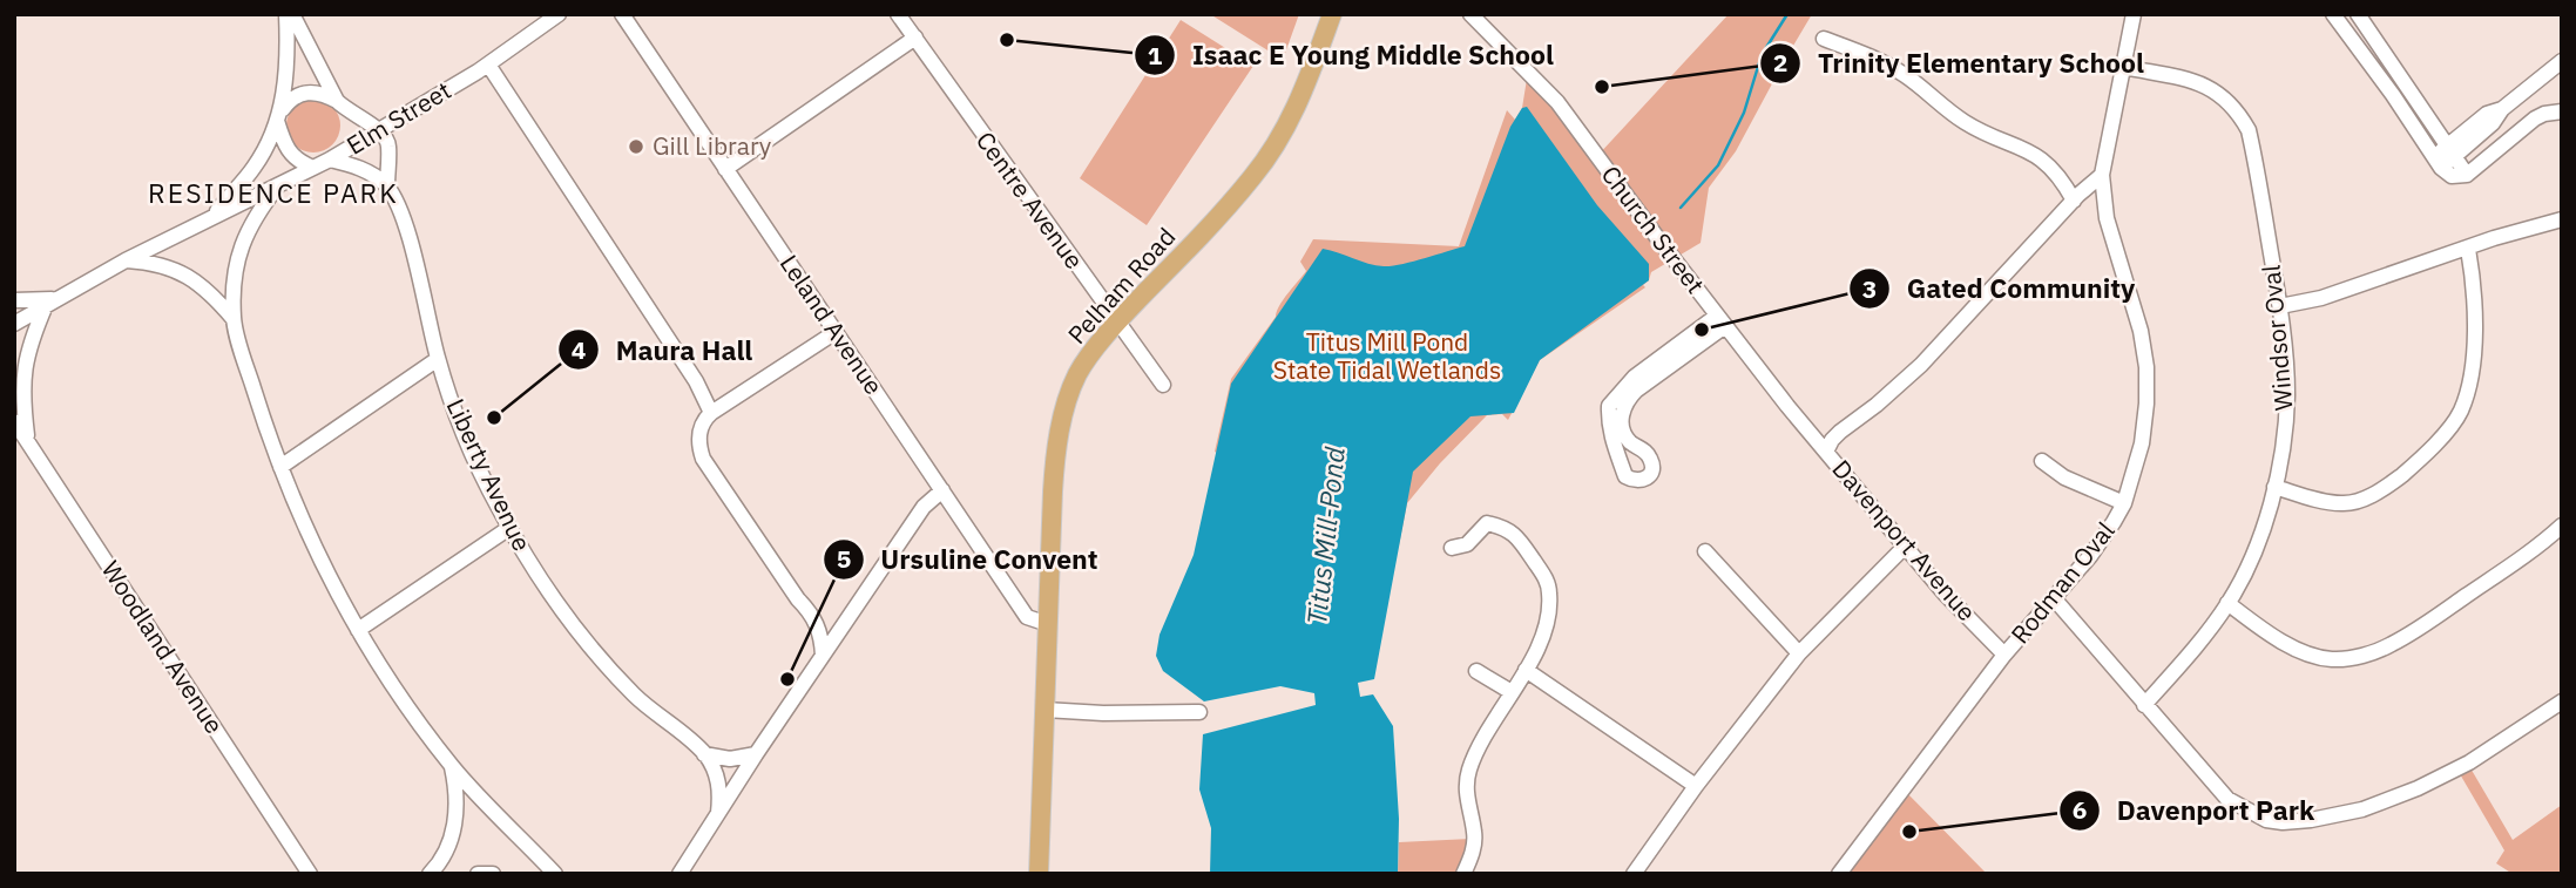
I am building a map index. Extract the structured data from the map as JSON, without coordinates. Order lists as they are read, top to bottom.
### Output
{
  "streets": {
    "main road": ["Pelham Road"],
    "street": [
      "Elm Street",
      "Centre Avenue",
      "Church Street",
      "Leland Avenue",
      "Windsor Oval",
      "Liberty Avenue",
      "Davenport Avenue",
      "Rodman Oval",
      "Woodland Avenue"
    ]
  },
  "crossings": [
    ["Elm Street", "Liberty Avenue"],
    ["Centre Avenue", "Pelham Road"],
    ["Church Street", "Davenport Avenue"],
    ["Pelham Road", "Leland Avenue"],
    ["Davenport Avenue", "Rodman Oval"]
  ],
  "districts": ["RESIDENCE PARK"],
  "water": ["Titus Mill-Pond"],
  "parks": ["Titus Mill Pond State Tidal Wetlands"],
  "places": [
    "Isaac E Young Middle School",
    "Trinity Elementary School",
    "Gill Library",
    "Gated Community",
    "Maura Hall",
    "Ursuline Convent",
    "Davenport Park"
  ]
}
